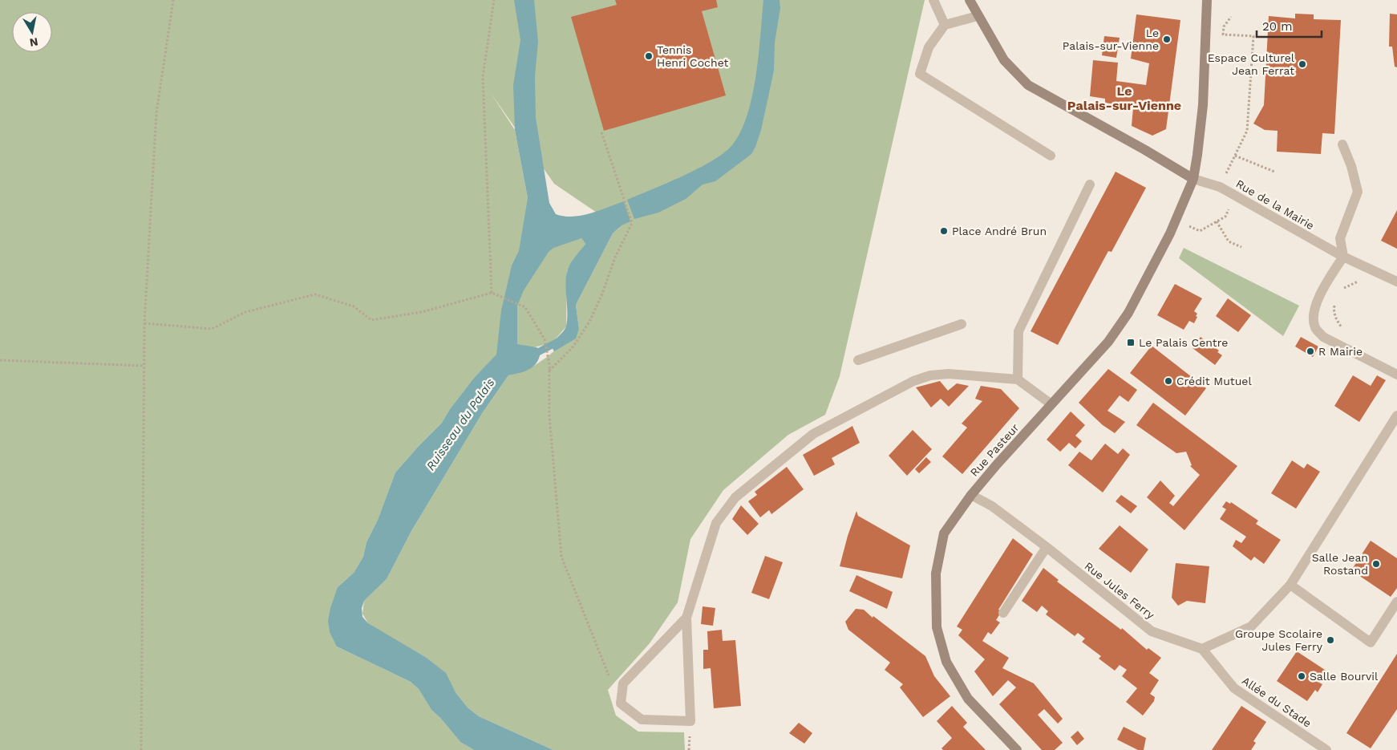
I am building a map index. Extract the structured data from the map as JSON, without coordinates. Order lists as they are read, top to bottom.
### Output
{
  "streets": {
    "main road": ["Rue Pasteur"],
    "street": ["Rue de la Mairie", "Rue Jules Ferry", "Allée du Stade"]
  },
  "crossings": [
    ["Rue de la Mairie", "Rue Pasteur"],
    ["Rue Pasteur", "Rue Jules Ferry"],
    ["Rue Jules Ferry", "Allée du Stade"]
  ],
  "districts": ["Le Palais-sur-Vienne"],
  "water": ["Ruisseau du Palais"],
  "places": {
    "other": [
      "Le Palais-sur-Vienne",
      "Tennis Henri Cochet",
      "Espace Culturel Jean Ferrat",
      "Place André Brun",
      "R Mairie",
      "Crédit Mutuel",
      "Salle Jean Rostand",
      "Groupe Scolaire Jules Ferry",
      "Salle Bourvil"
    ],
    "transit": ["Le Palais Centre"]
  },
  "scale_bar": "20 m",
  "north": "bottom"
}
